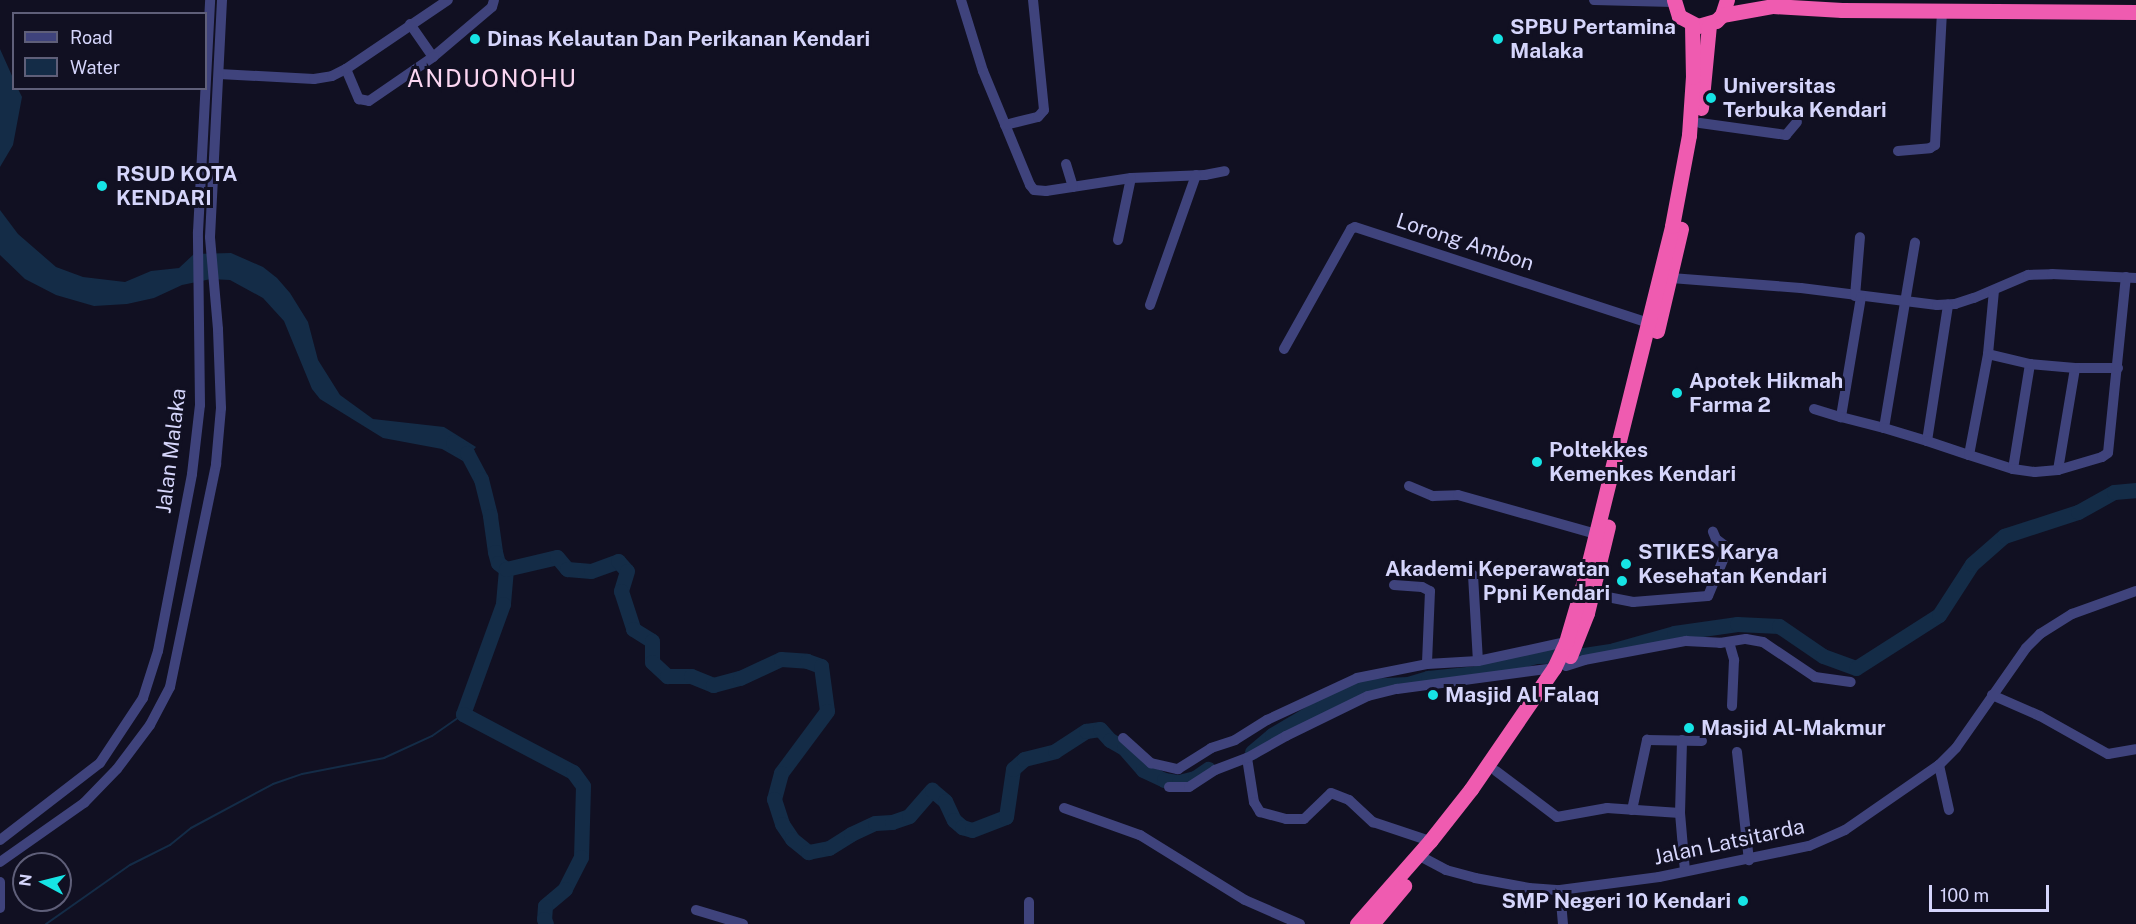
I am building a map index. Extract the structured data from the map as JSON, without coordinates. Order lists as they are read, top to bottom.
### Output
{
  "streets": {
    "street": ["Lorong Ambon", "Jalan Malaka", "Jalan Latsitarda"]
  },
  "districts": ["ANDUONOHU"],
  "places": [
    "Dinas Kelautan Dan Perikanan Kendari",
    "SPBU Pertamina Malaka",
    "Universitas Terbuka Kendari",
    "RSUD KOTA KENDARI",
    "Apotek Hikmah Farma 2",
    "Poltekkes Kemenkes Kendari",
    "STIKES Karya Kesehatan Kendari",
    "Akademi Keperawatan Ppni Kendari",
    "Masjid Al Falaq",
    "Masjid Al-Makmur",
    "SMP Negeri 10 Kendari"
  ],
  "legend": ["Road", "Water"],
  "scale_bar": "100 m",
  "north": "left"
}
